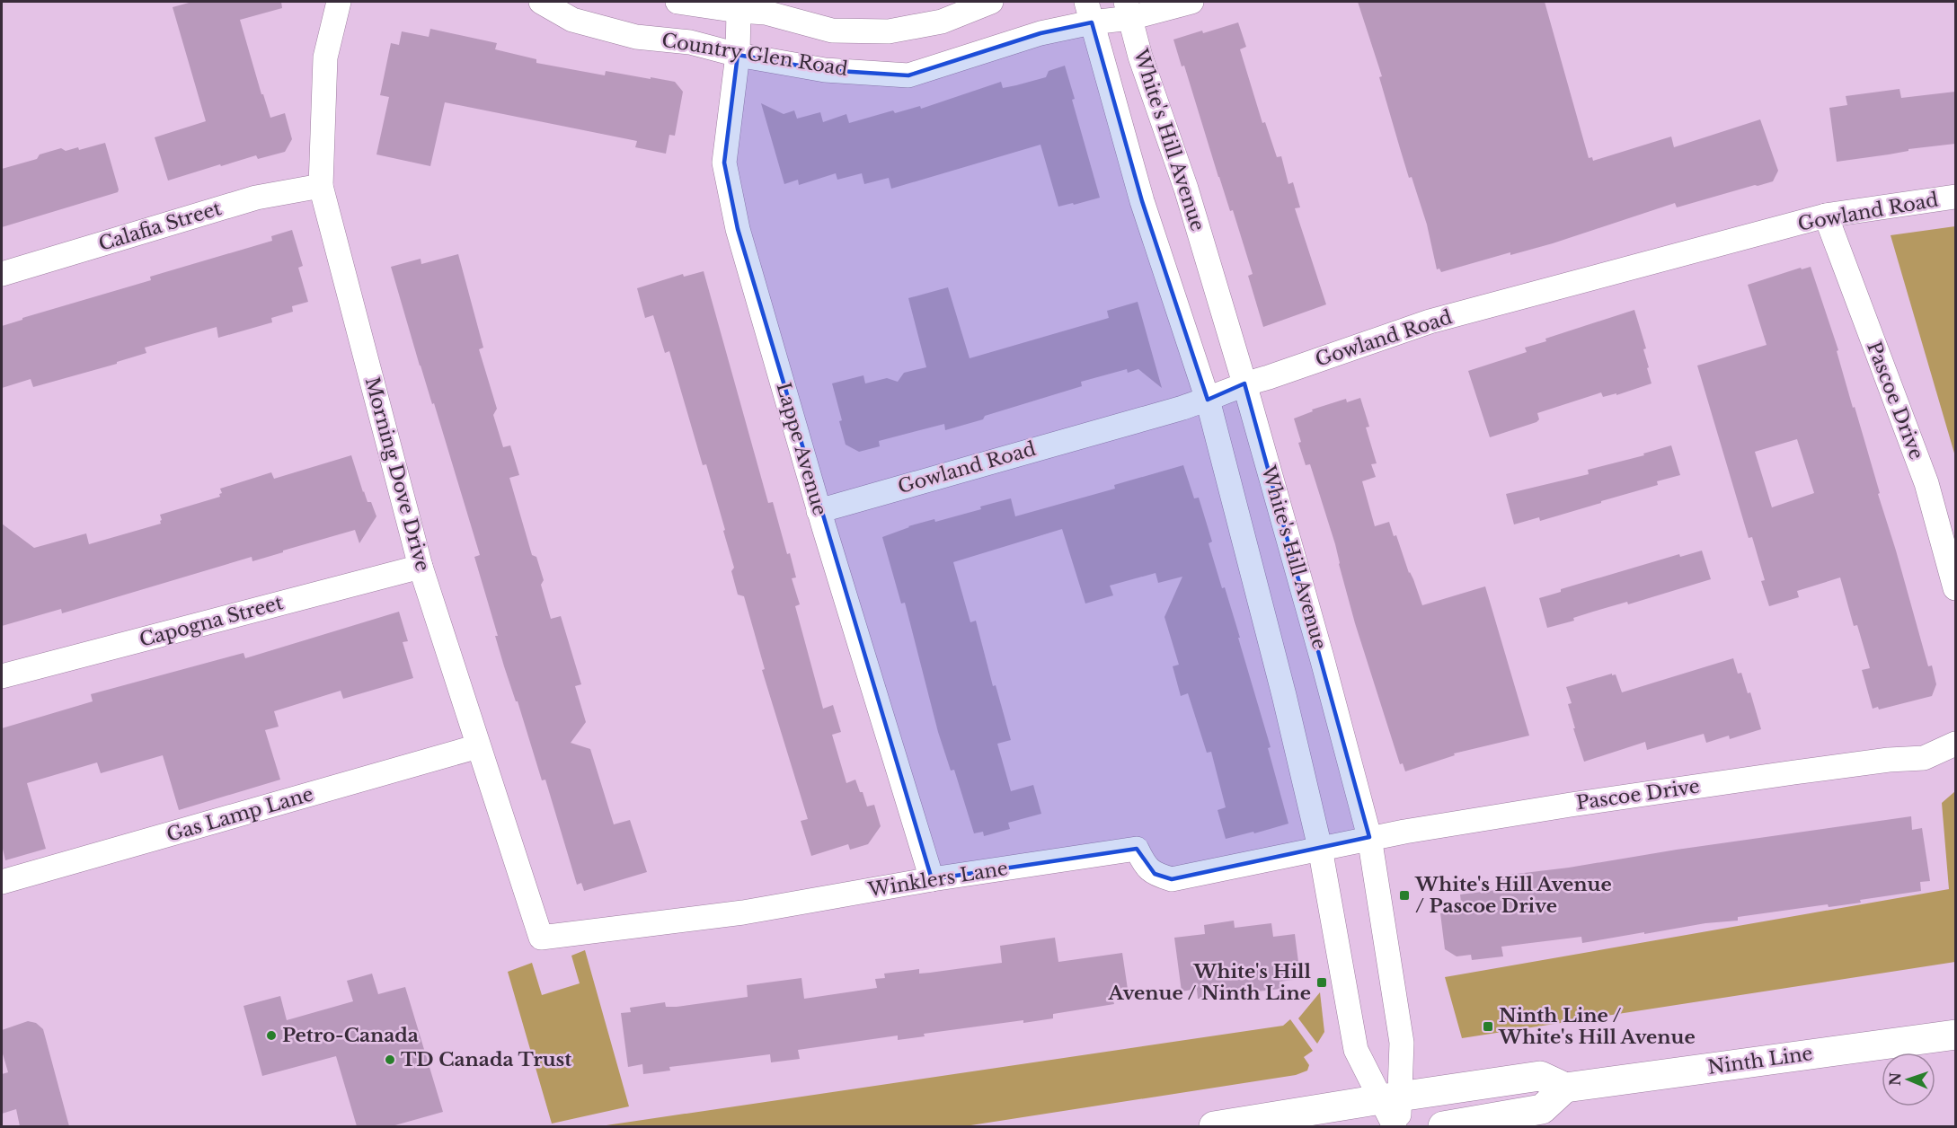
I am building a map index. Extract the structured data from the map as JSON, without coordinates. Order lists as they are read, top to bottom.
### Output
{
  "streets": {
    "main road": ["Ninth Line"],
    "street": [
      "Country Glen Road",
      "White's Hill Avenue",
      "Gowland Road",
      "Calafia Street",
      "Pascoe Drive",
      "Lappe Avenue",
      "Morning Dove Drive",
      "Capogna Street",
      "Gas Lamp Lane",
      "Winklers Lane"
    ]
  },
  "crossings": [
    ["Country Glen Road", "White's Hill Avenue"],
    ["Country Glen Road", "Lappe Avenue"],
    ["White's Hill Avenue", "Gowland Road"],
    ["White's Hill Avenue", "Pascoe Drive"],
    ["White's Hill Avenue", "Winklers Lane"],
    ["Gowland Road", "Pascoe Drive"],
    ["Gowland Road", "Lappe Avenue"],
    ["Calafia Street", "Morning Dove Drive"],
    ["Pascoe Drive", "Winklers Lane"],
    ["Lappe Avenue", "Winklers Lane"],
    ["Morning Dove Drive", "Capogna Street"],
    ["Morning Dove Drive", "Gas Lamp Lane"],
    ["Morning Dove Drive", "Winklers Lane"]
  ],
  "places": {
    "transit": ["White's Hill Avenue / Pascoe Drive", "White's Hill Avenue / Ninth Line", "Ninth Line / White's Hill Avenue"],
    "other": ["Petro-Canada", "TD Canada Trust"]
  },
  "north": "left"
}
